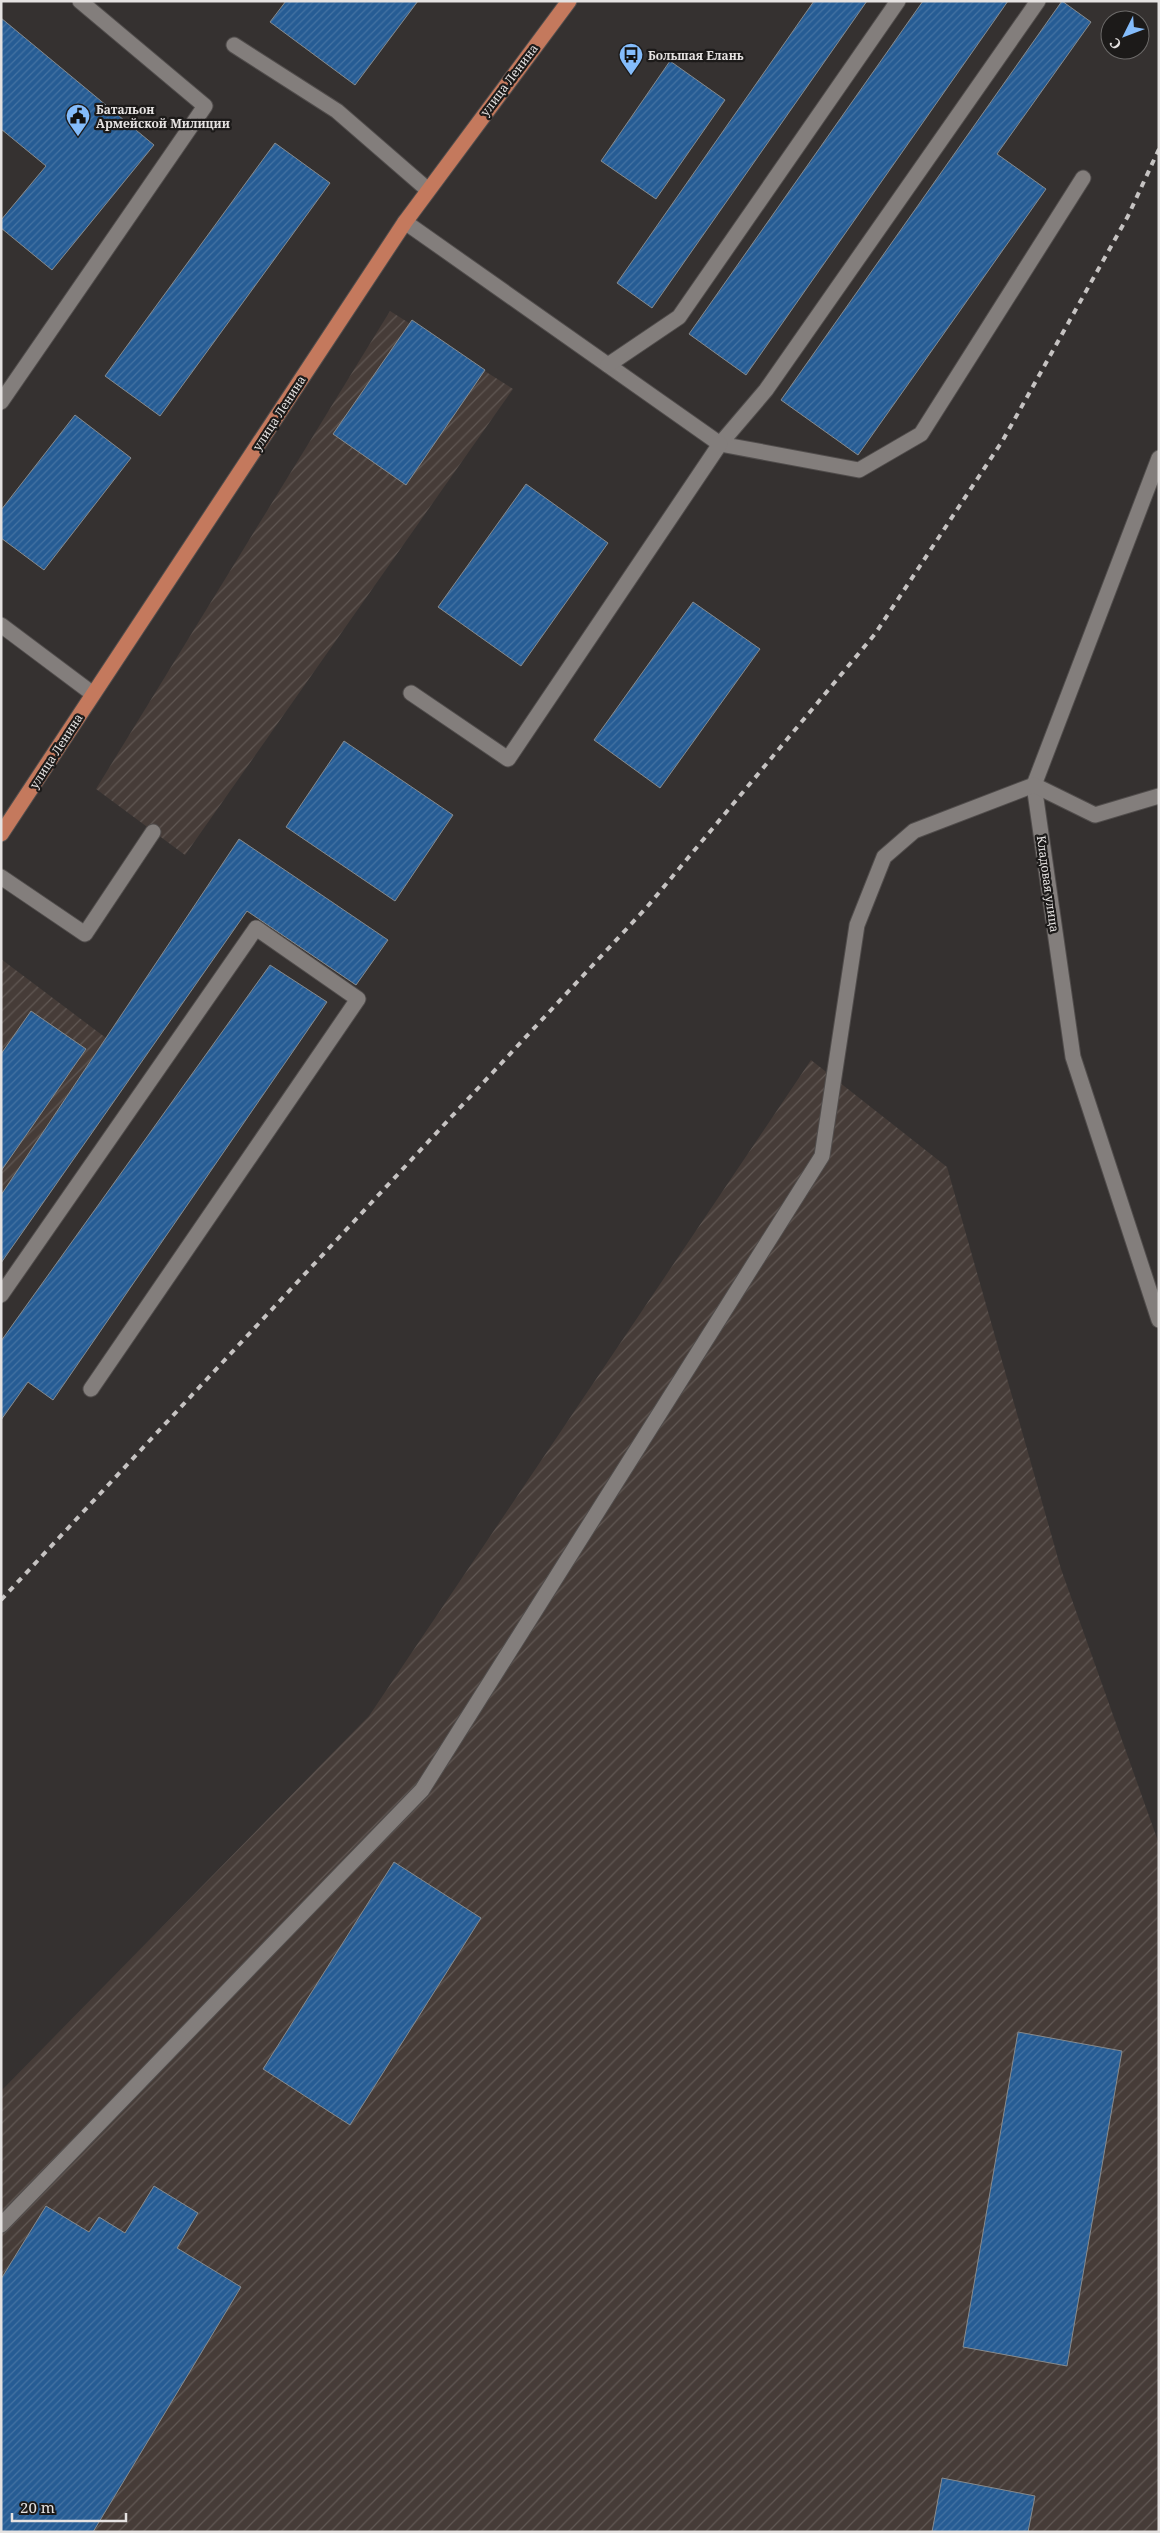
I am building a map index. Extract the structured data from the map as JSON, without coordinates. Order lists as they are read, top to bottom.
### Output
{
  "streets": {
    "main road": ["улица Ленина"],
    "street": ["Кладовая улица"]
  },
  "places": {
    "bus stop": ["Большая Елань"],
    "public building": ["Батальон Армейской Милиции"]
  },
  "scale_bar": "20 m",
  "north": "bottom left"
}
